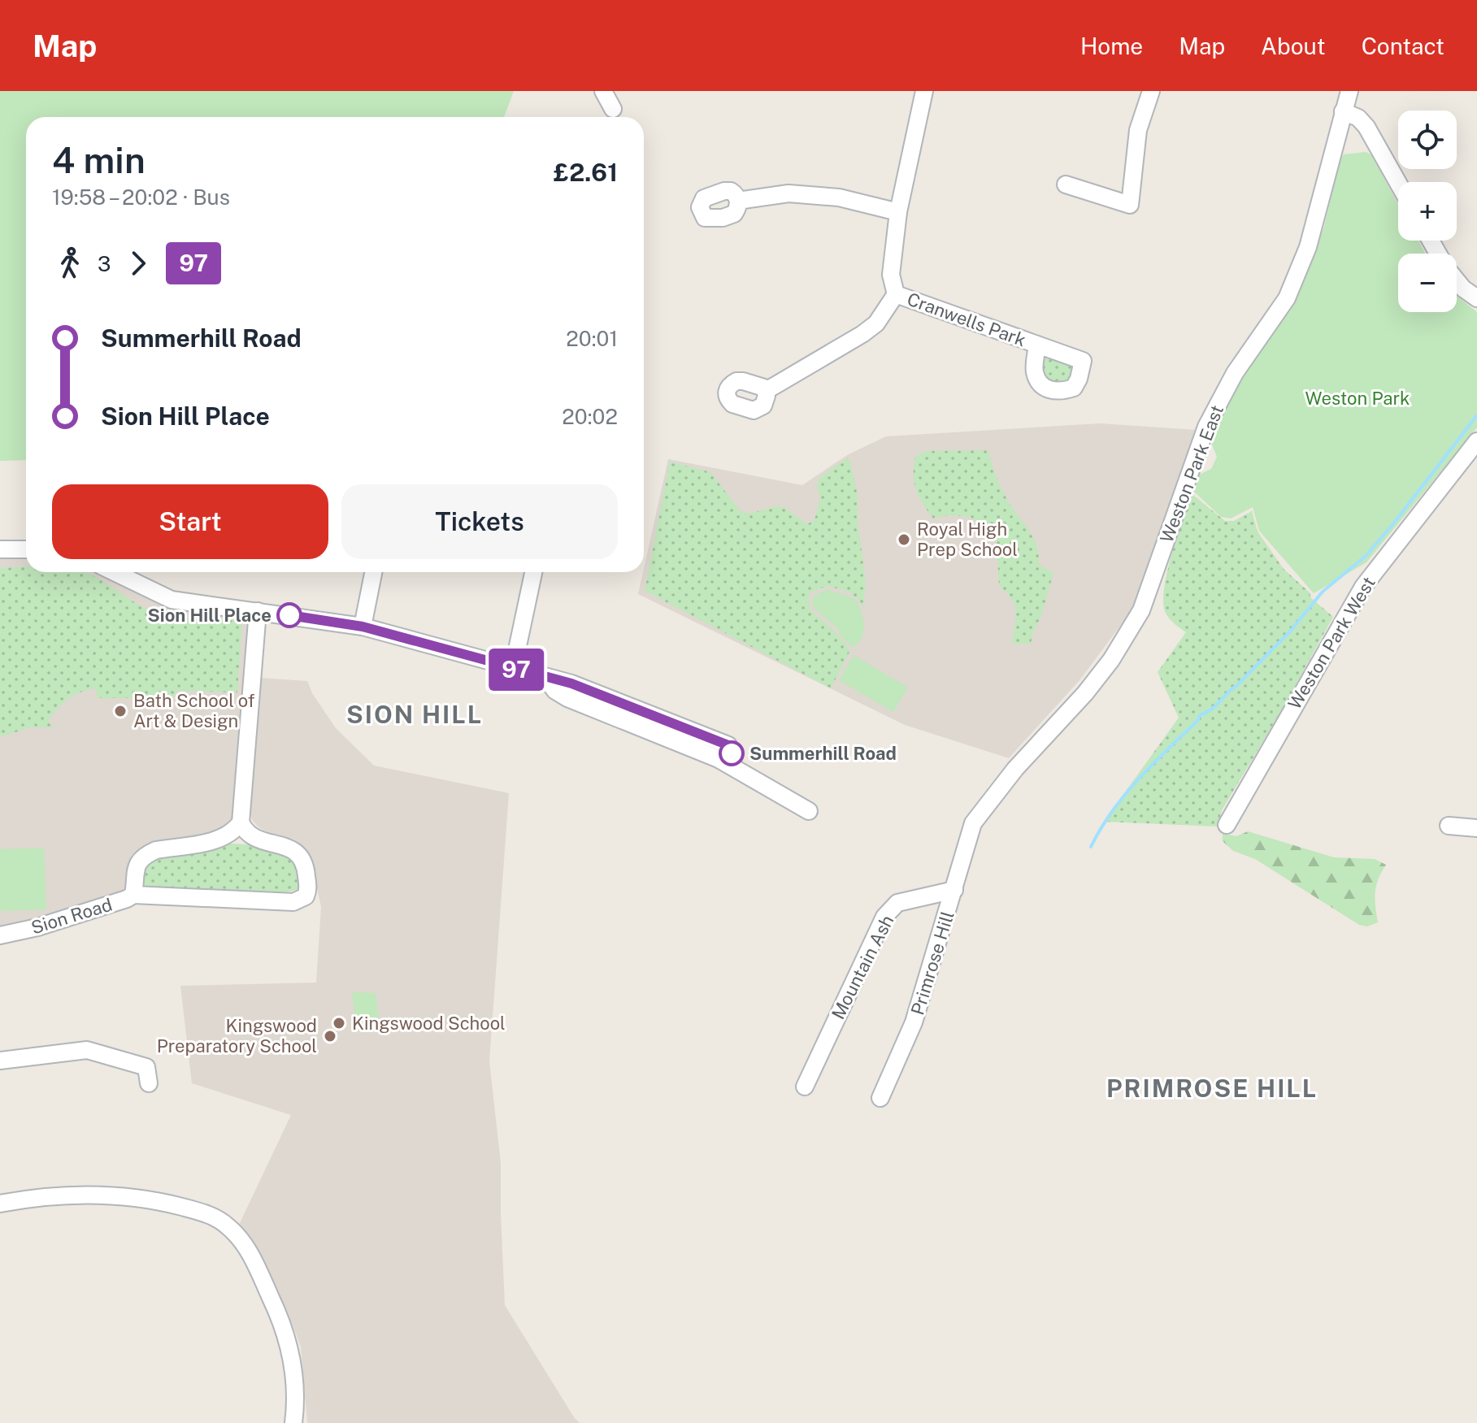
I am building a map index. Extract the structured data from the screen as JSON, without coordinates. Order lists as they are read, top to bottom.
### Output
{
  "streets": {
    "street": [
      "Cranwells Park",
      "Weston Park East",
      "Weston Park West",
      "Sion Road",
      "Primrose Hill",
      "Mountain Ash"
    ]
  },
  "crossings": [
    ["Weston Park East", "Primrose Hill"],
    ["Primrose Hill", "Mountain Ash"]
  ],
  "districts": ["SION HILL", "PRIMROSE HILL"],
  "parks": ["Weston Park"],
  "places": [
    "Royal High Prep School",
    "Sion Hill Place",
    "Bath School of Art & Design",
    "Summerhill Road",
    "Kingswood School",
    "Kingswood Preparatory School"
  ],
  "lines": ["bus line 97"],
  "page": {
    "header": "Map",
    "nav": [
      "Home",
      "Map",
      "About",
      "Contact"
    ],
    "on_map": "97",
    "map_buttons": ["+", "−"],
    "heading": ["4 min", "19:58 – 20:02 · Bus", "£2.61"],
    "legs": ["3", "97"],
    "list": [
      {
        "name": "Summerhill Road",
        "value": "20:01"
      },
      {
        "name": "Sion Hill Place",
        "value": "20:02"
      }
    ],
    "buttons": ["Start", "Tickets"]
  }
}
